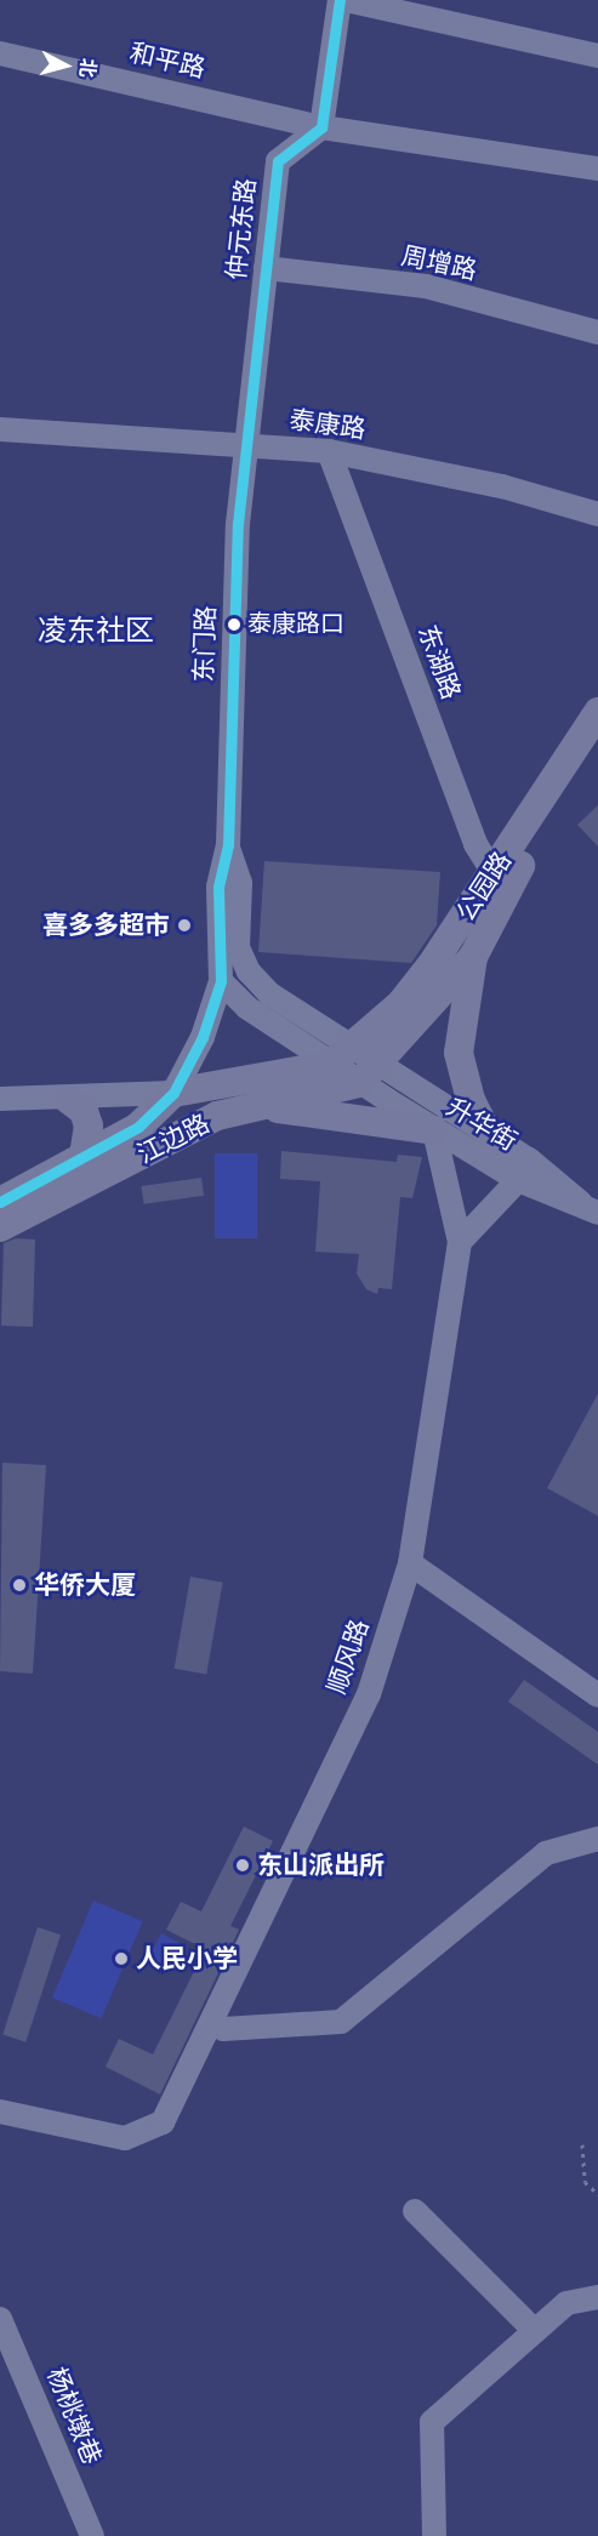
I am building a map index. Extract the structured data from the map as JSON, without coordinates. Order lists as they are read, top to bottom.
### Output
{
  "streets": {
    "main road": ["公园路", "江边路"],
    "street": [
      "和平路",
      "仲元东路",
      "周增路",
      "泰康路",
      "东门路",
      "东湖路",
      "升华街",
      "顺风路",
      "杨桃墩巷"
    ]
  },
  "crossings": [
    ["和平路", "仲元东路"],
    ["仲元东路", "周增路"],
    ["仲元东路", "泰康路"],
    ["仲元东路", "东门路"],
    ["泰康路", "东门路"],
    ["泰康路", "东湖路"],
    ["东门路", "公园路"],
    ["东门路", "江边路"],
    ["东湖路", "公园路"],
    ["公园路", "升华街"],
    ["公园路", "江边路"],
    ["升华街", "江边路"],
    ["升华街", "顺风路"]
  ],
  "districts": ["凌东社区"],
  "places": [
    "泰康路口",
    "喜多多超市",
    "华侨大厦",
    "东山派出所",
    "人民小学"
  ],
  "north": "right"
}
